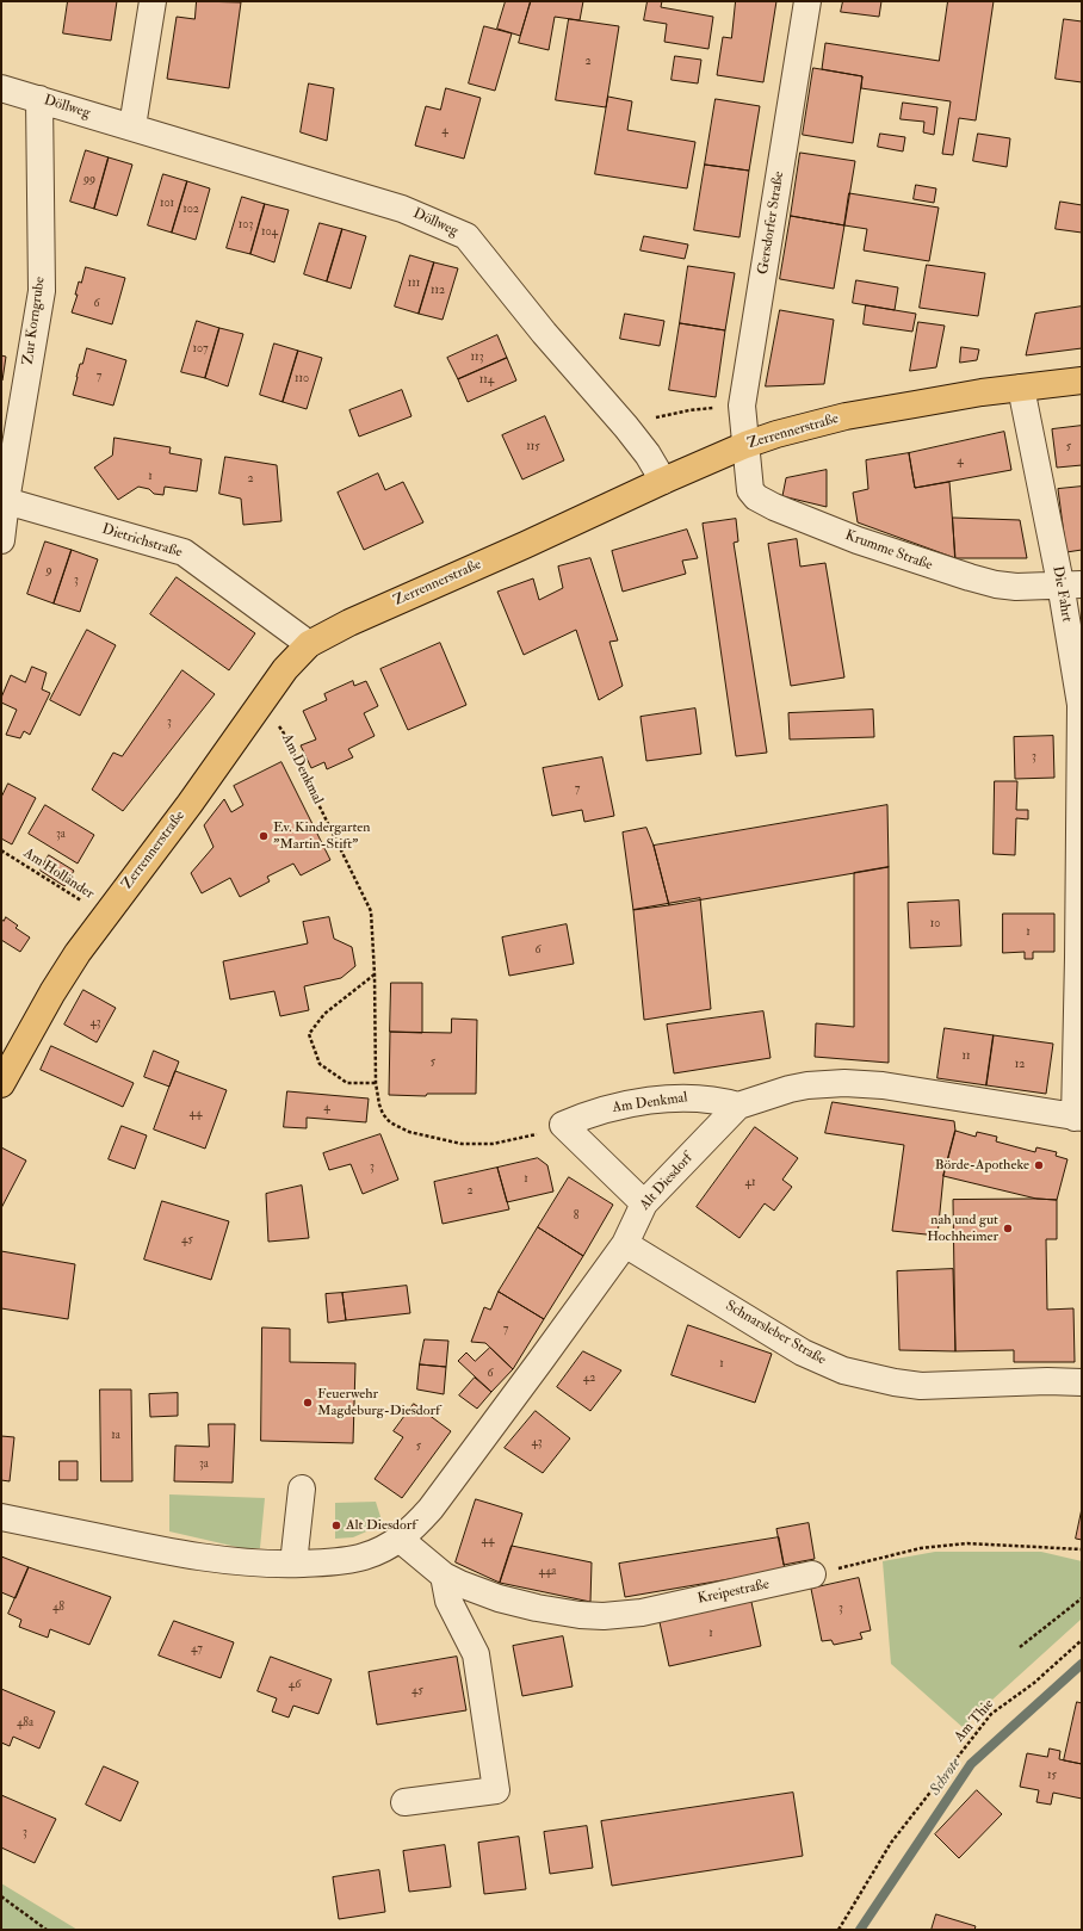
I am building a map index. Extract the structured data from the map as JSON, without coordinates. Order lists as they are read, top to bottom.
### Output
{
  "streets": {
    "main road": ["Zerrennerstraße"],
    "street": [
      "Döllweg",
      "Gersdorfer Straße",
      "Zur Korngrube",
      "Dietrichstraße",
      "Krumme Straße",
      "Die Fahrt",
      "Am Denkmal",
      "Alt Diesdorf",
      "Schnarsleber Straße",
      "Kreipestraße"
    ],
    "path": ["Am Holländer", "Am Thie"]
  },
  "crossings": [
    ["Döllweg", "Zur Korngrube"],
    ["Döllweg", "Zerrennerstraße"],
    ["Gersdorfer Straße", "Zerrennerstraße"],
    ["Gersdorfer Straße", "Krumme Straße"],
    ["Zur Korngrube", "Dietrichstraße"],
    ["Zerrennerstraße", "Dietrichstraße"],
    ["Zerrennerstraße", "Krumme Straße"],
    ["Zerrennerstraße", "Die Fahrt"],
    ["Zerrennerstraße", "Am Denkmal"],
    ["Zerrennerstraße", "Am Holländer"],
    ["Krumme Straße", "Die Fahrt"],
    ["Die Fahrt", "Alt Diesdorf"],
    ["Am Denkmal", "Alt Diesdorf"],
    ["Alt Diesdorf", "Schnarsleber Straße"],
    ["Alt Diesdorf", "Kreipestraße"]
  ],
  "water": ["Schrote"],
  "places": [
    "Ev. Kindergarten \"Martin-Stift\"",
    "Börde-Apotheke",
    "nah und gut Hochheimer",
    "Feuerwehr Magdeburg-Diesdorf",
    "Alt Diesdorf"
  ],
  "house_numbers": [
    "2",
    "4",
    "99",
    "101",
    "102",
    "103",
    "104",
    "111",
    "112",
    "6",
    "107",
    "113",
    "7",
    "110",
    "114",
    "115",
    "5",
    "4",
    "1",
    "2",
    "9",
    "3",
    "3",
    "3",
    "7",
    "3a",
    "10",
    "1",
    "6",
    "43",
    "11",
    "5",
    "12",
    "4",
    "44",
    "3",
    "1",
    "41",
    "2",
    "8",
    "45",
    "7",
    "1",
    "6",
    "42",
    "1a",
    "43",
    "5",
    "3a",
    "44",
    "44a",
    "48",
    "3",
    "1",
    "47",
    "46",
    "45",
    "48a",
    "15",
    "3"
  ]
}
